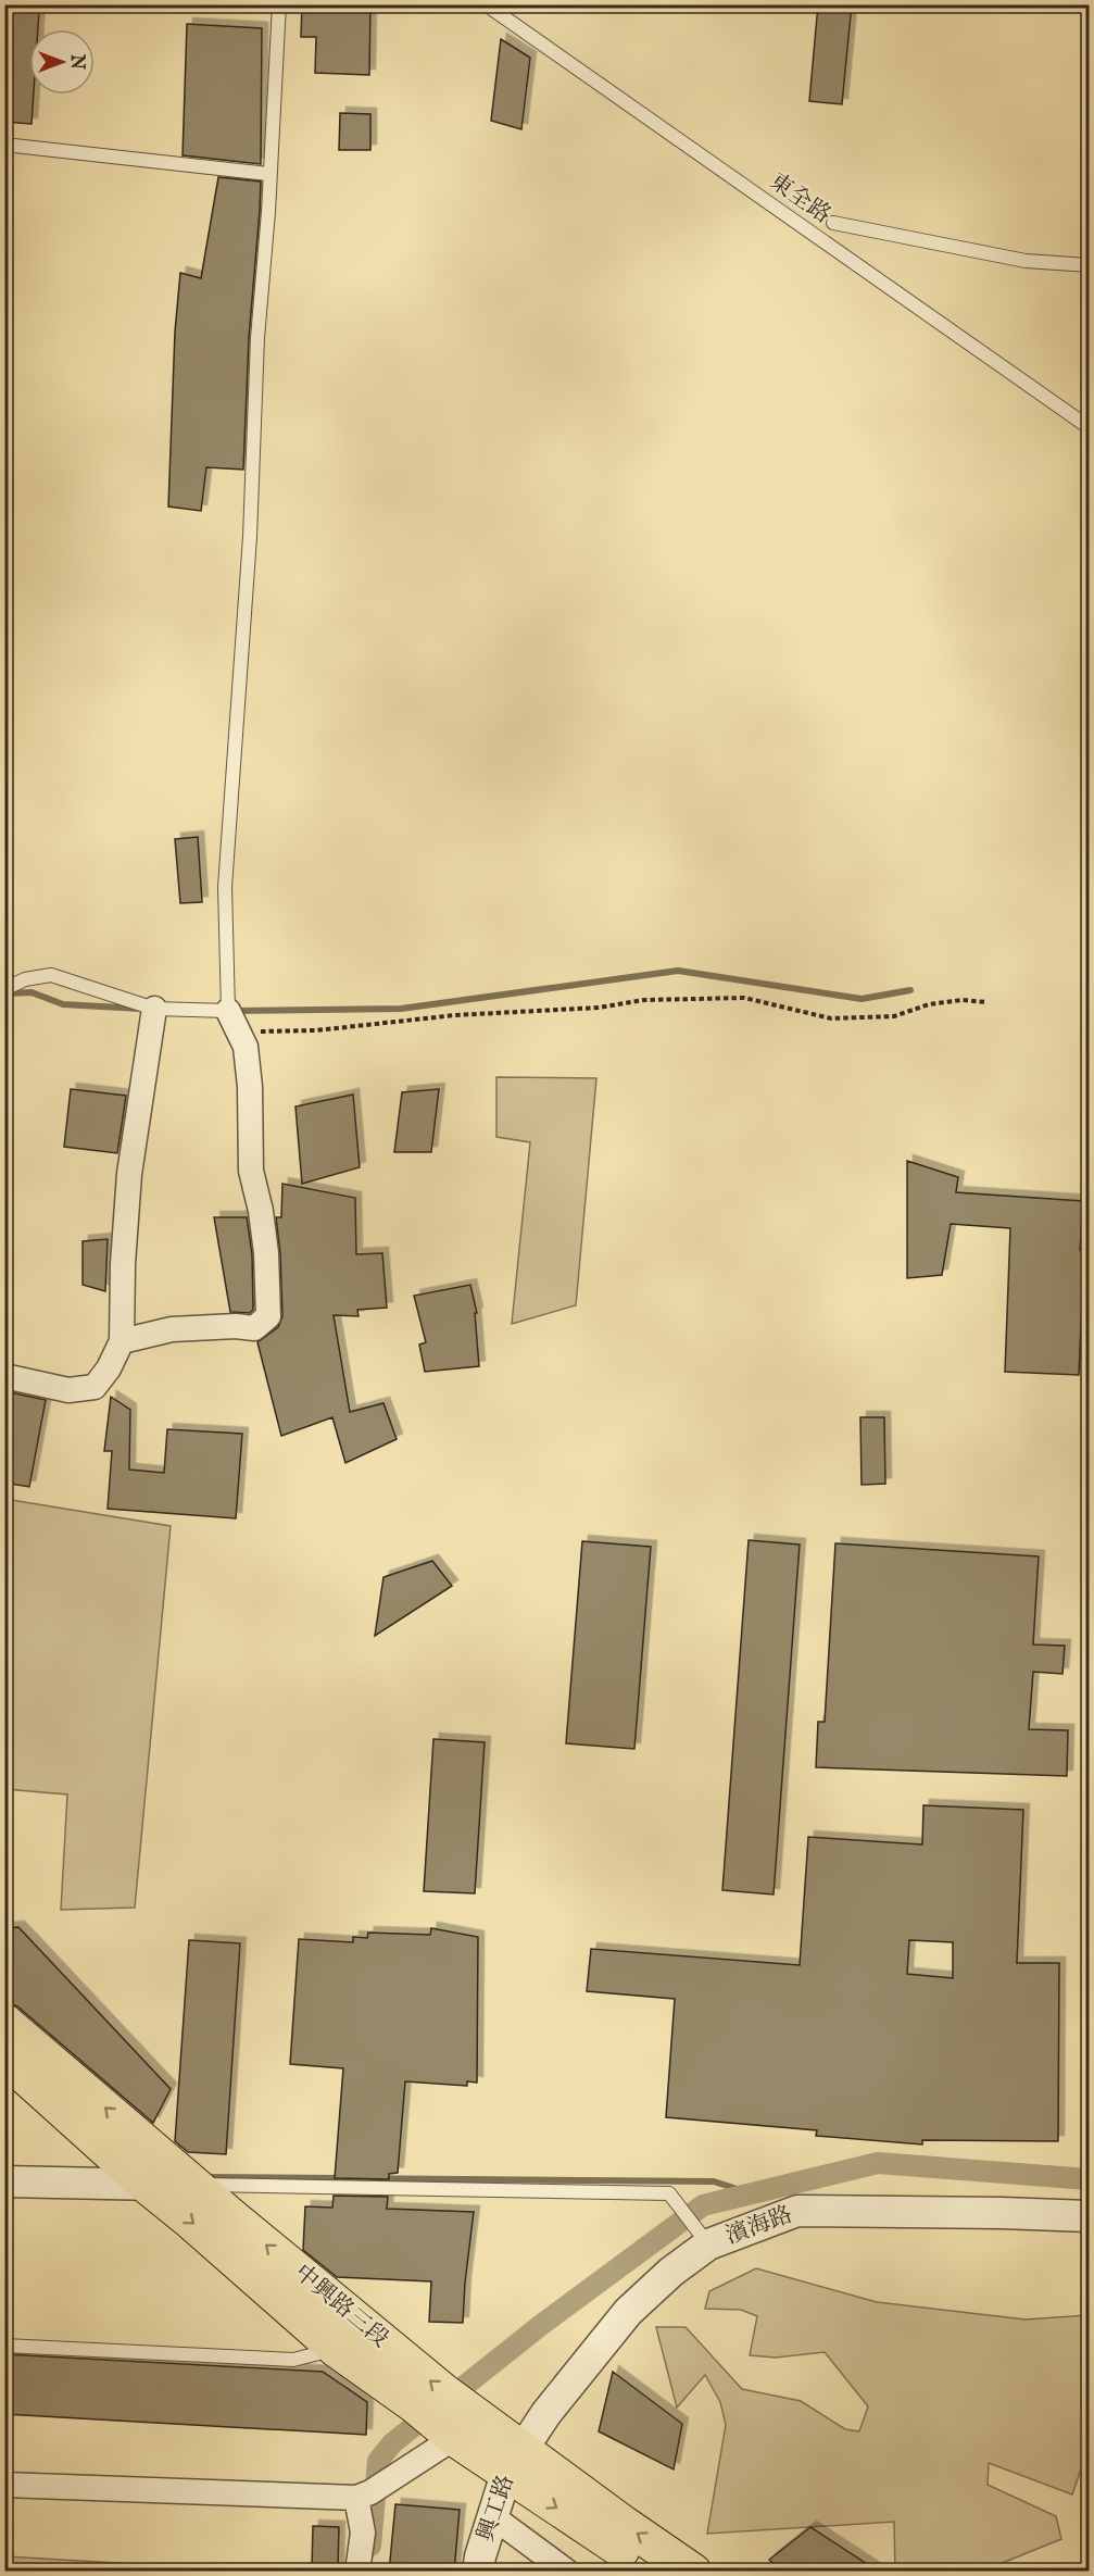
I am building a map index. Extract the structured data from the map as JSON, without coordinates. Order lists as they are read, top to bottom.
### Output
{
  "streets": {
    "main road": ["中興路三段"],
    "street": ["濱海路", "興工路"],
    "lane": ["東全路"]
  },
  "crossings": [
    ["濱海路", "中興路三段"],
    ["濱海路", "興工路"],
    ["中興路三段", "興工路"]
  ],
  "north": "right"
}
